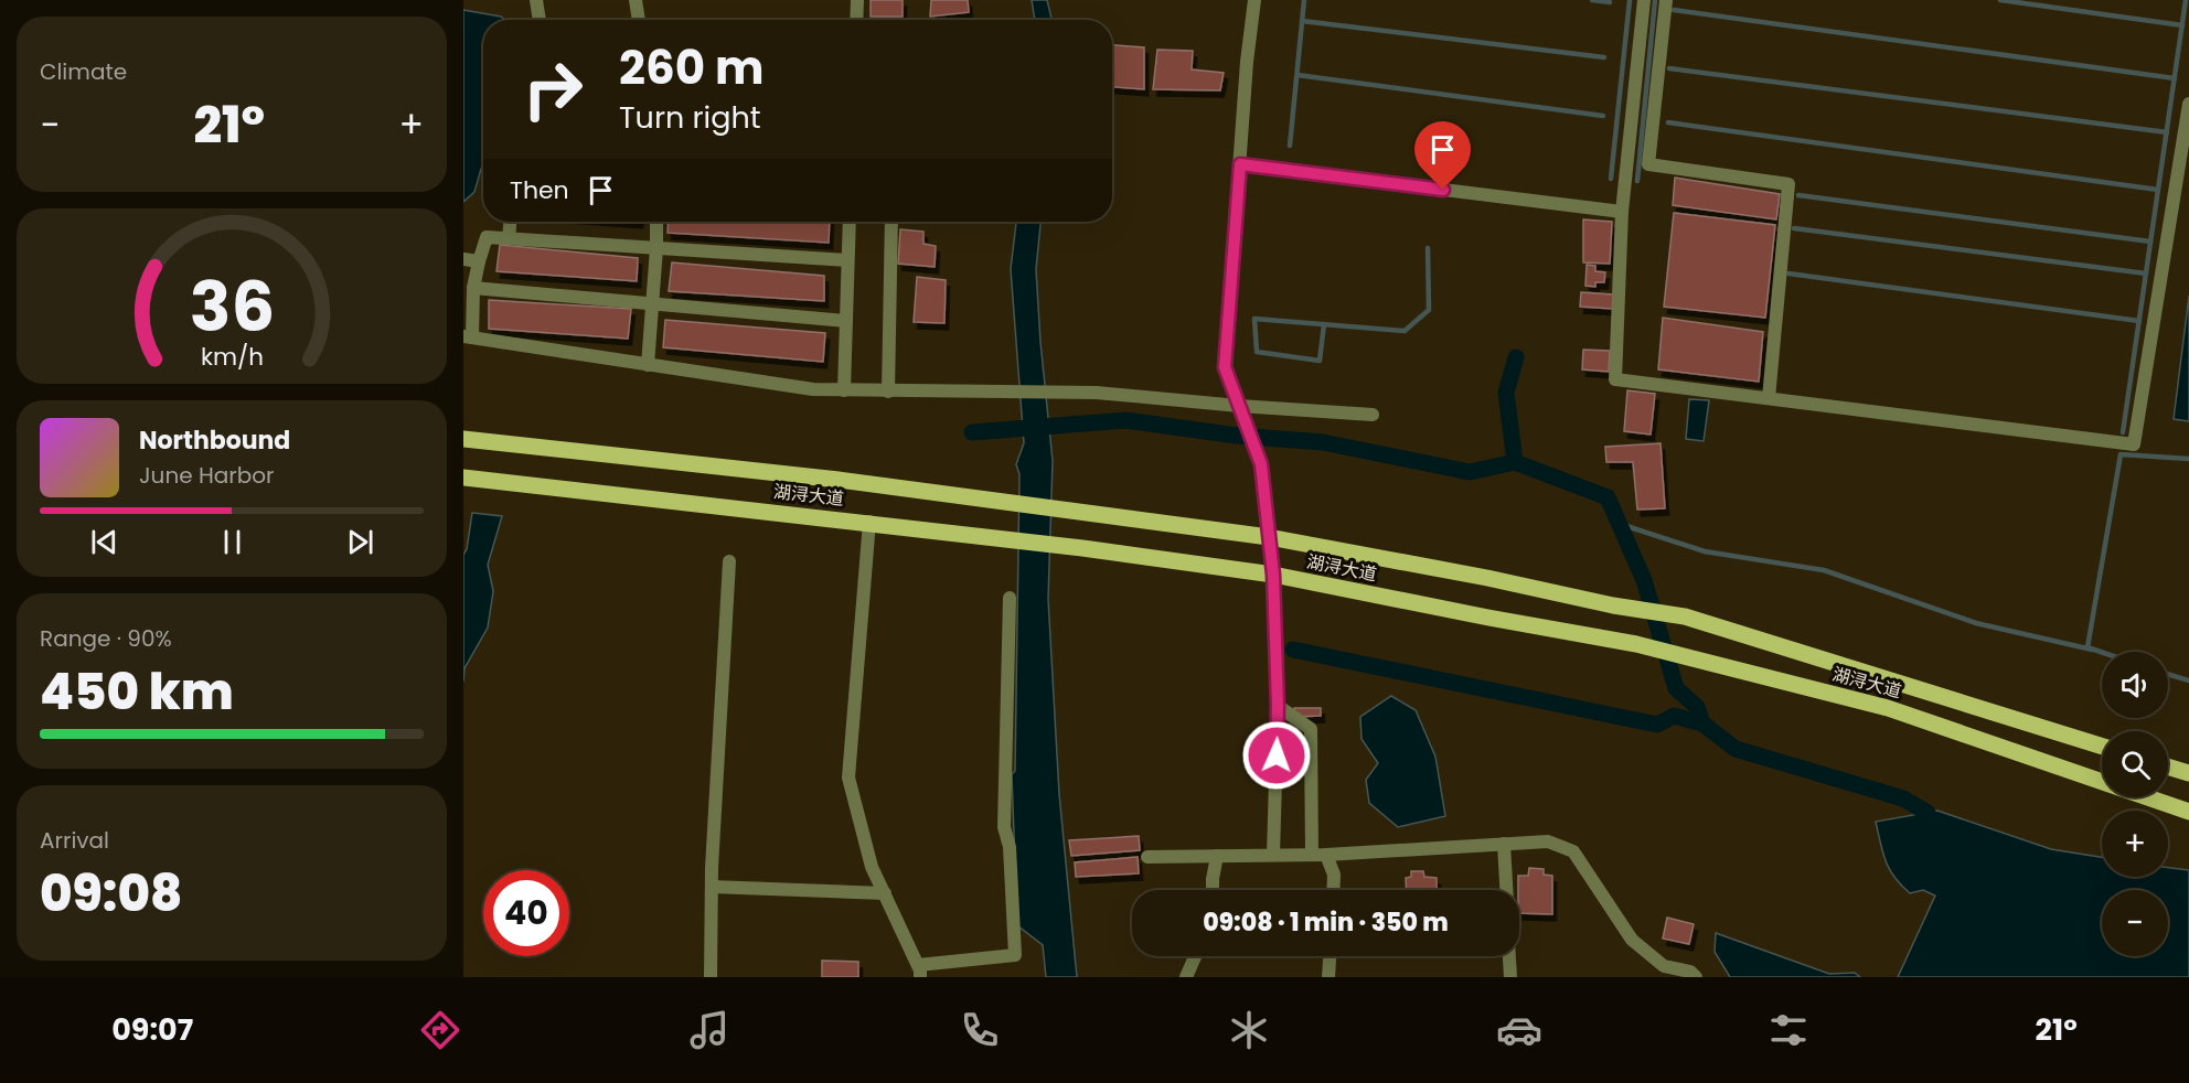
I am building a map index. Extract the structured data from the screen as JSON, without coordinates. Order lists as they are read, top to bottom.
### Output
{
  "streets": {
    "main road": ["湖浔大道"]
  },
  "page": {
    "tile": [
      "Climate",
      ["Range · 90%", "450 km"],
      ["Arrival", "09:08"]
    ],
    "turn": ["260 m", "Turn right"],
    "heat": ["−", "21°", "+"],
    "then": "Then",
    "song": ["Northbound", "June Harbor"],
    "map_buttons": ["+", "−"],
    "limit": "40",
    "trip": "09:08 · 1 min · 350 m",
    "tabs": ["09:07", "21°"],
    "gauge": ["36", "km/h"]
  }
}
